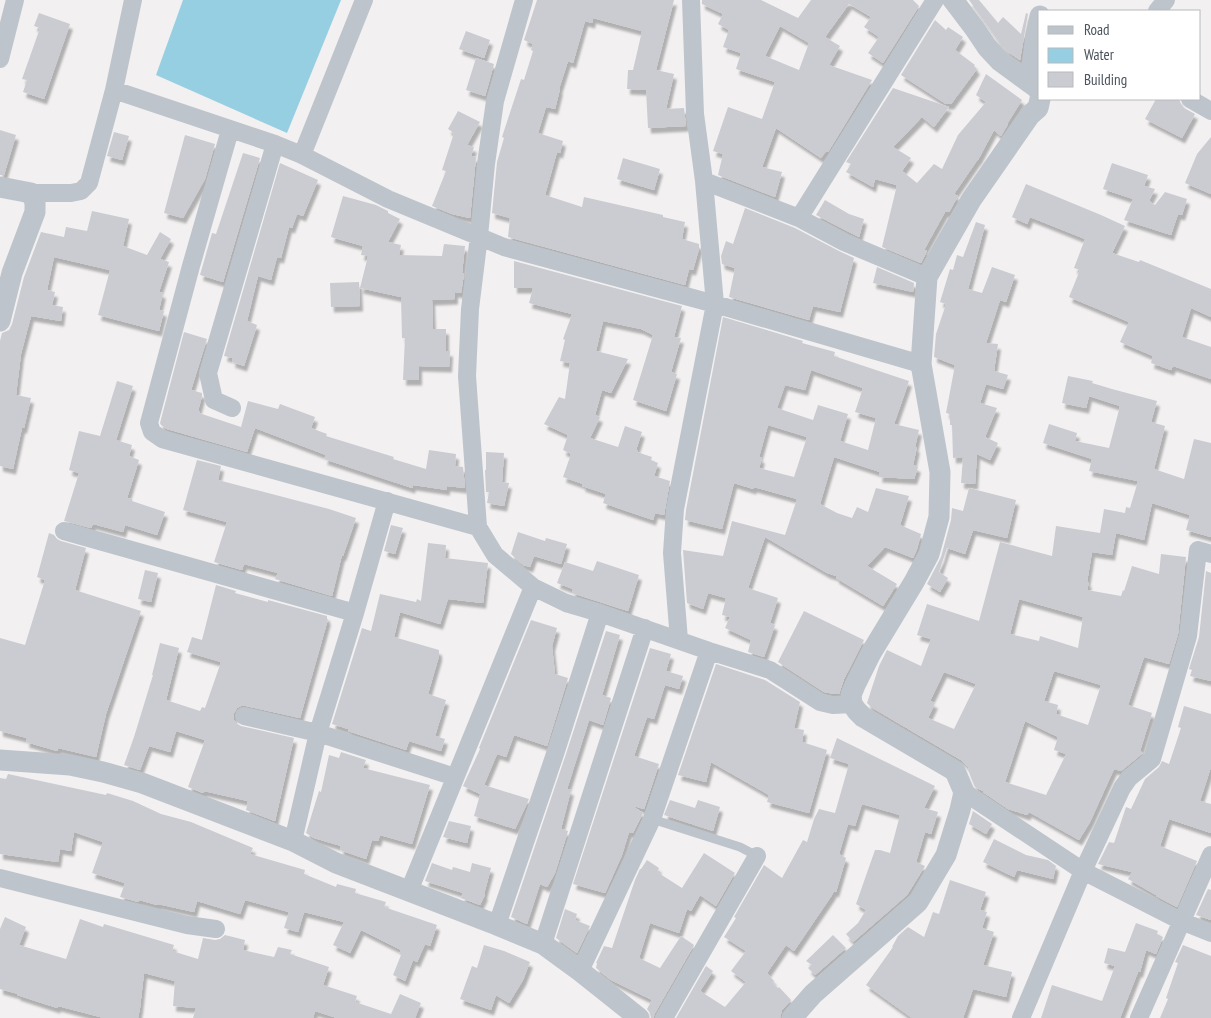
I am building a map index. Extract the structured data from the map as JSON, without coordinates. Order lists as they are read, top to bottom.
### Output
{
  "legend": ["Road", "Water", "Building"]
}
